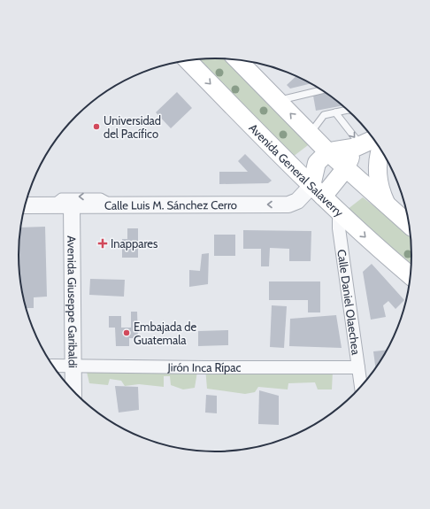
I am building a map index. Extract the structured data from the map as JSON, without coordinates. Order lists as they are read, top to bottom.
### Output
{
  "streets": {
    "main road": ["Avenida General Salaverry"],
    "street": [
      "Calle Luis M. Sánchez Cerro",
      "Avenida Giuseppe Garibaldi",
      "Calle Daniel Olaechea",
      "Jirón Inca Rípac"
    ]
  },
  "crossings": [
    ["Avenida General Salaverry", "Calle Luis M. Sánchez Cerro"],
    ["Avenida General Salaverry", "Calle Daniel Olaechea"],
    ["Calle Luis M. Sánchez Cerro", "Avenida Giuseppe Garibaldi"],
    ["Avenida Giuseppe Garibaldi", "Jirón Inca Rípac"],
    ["Calle Daniel Olaechea", "Jirón Inca Rípac"]
  ],
  "one_way": ["Calle Luis M. Sánchez Cerro"],
  "places": {
    "other": ["Universidad del Pacífico", "Embajada de Guatemala"],
    "health": ["Inappares"]
  }
}
